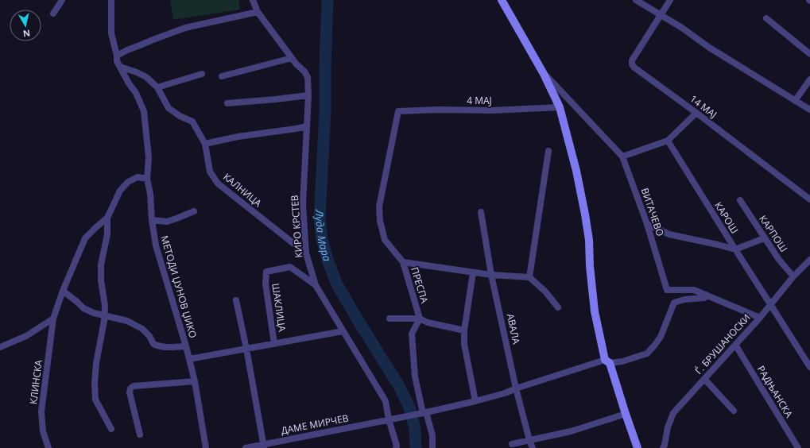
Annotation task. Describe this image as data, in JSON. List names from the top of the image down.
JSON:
{
  "streets": {
    "street": [
      "4 МАЈ",
      "14 МАЈ",
      "КАЛНИЦА",
      "ВИТАЧЕВО",
      "КАРОШ",
      "КИРО КРСТЕВ",
      "КАРПОШ",
      "ПРЕСПА",
      "МЕТОДИ ЏУНОВ ЏИКО",
      "ШАКЛИЦА",
      "АВАЛА",
      "Ѓ. БРУШАНОСКИ",
      "КЛИНСКА",
      "РАДЊАНСКА",
      "ДАМЕ МИРЧЕВ"
    ]
  },
  "crossings": [
    ["4 МАЈ", "ПРЕСПА"],
    ["КАЛНИЦА", "КИРО КРСТЕВ"],
    ["КАЛНИЦА", "МЕТОДИ ЏУНОВ ЏИКО"],
    ["ВИТАЧЕВО", "Ѓ. БРУШАНОСКИ"],
    ["ВИТАЧЕВО", "ДАМЕ МИРЧЕВ"],
    ["КАРОШ", "Ѓ. БРУШАНОСКИ"],
    ["КИРО КРСТЕВ", "ШАКЛИЦА"],
    ["КИРО КРСТЕВ", "ДАМЕ МИРЧЕВ"],
    ["КАРПОШ", "Ѓ. БРУШАНОСКИ"],
    ["ПРЕСПА", "ДАМЕ МИРЧЕВ"],
    ["АВАЛА", "ДАМЕ МИРЧЕВ"],
    ["Ѓ. БРУШАНОСКИ", "РАДЊАНСКА"]
  ],
  "water": ["Луда Мара"],
  "north": "bottom"
}
